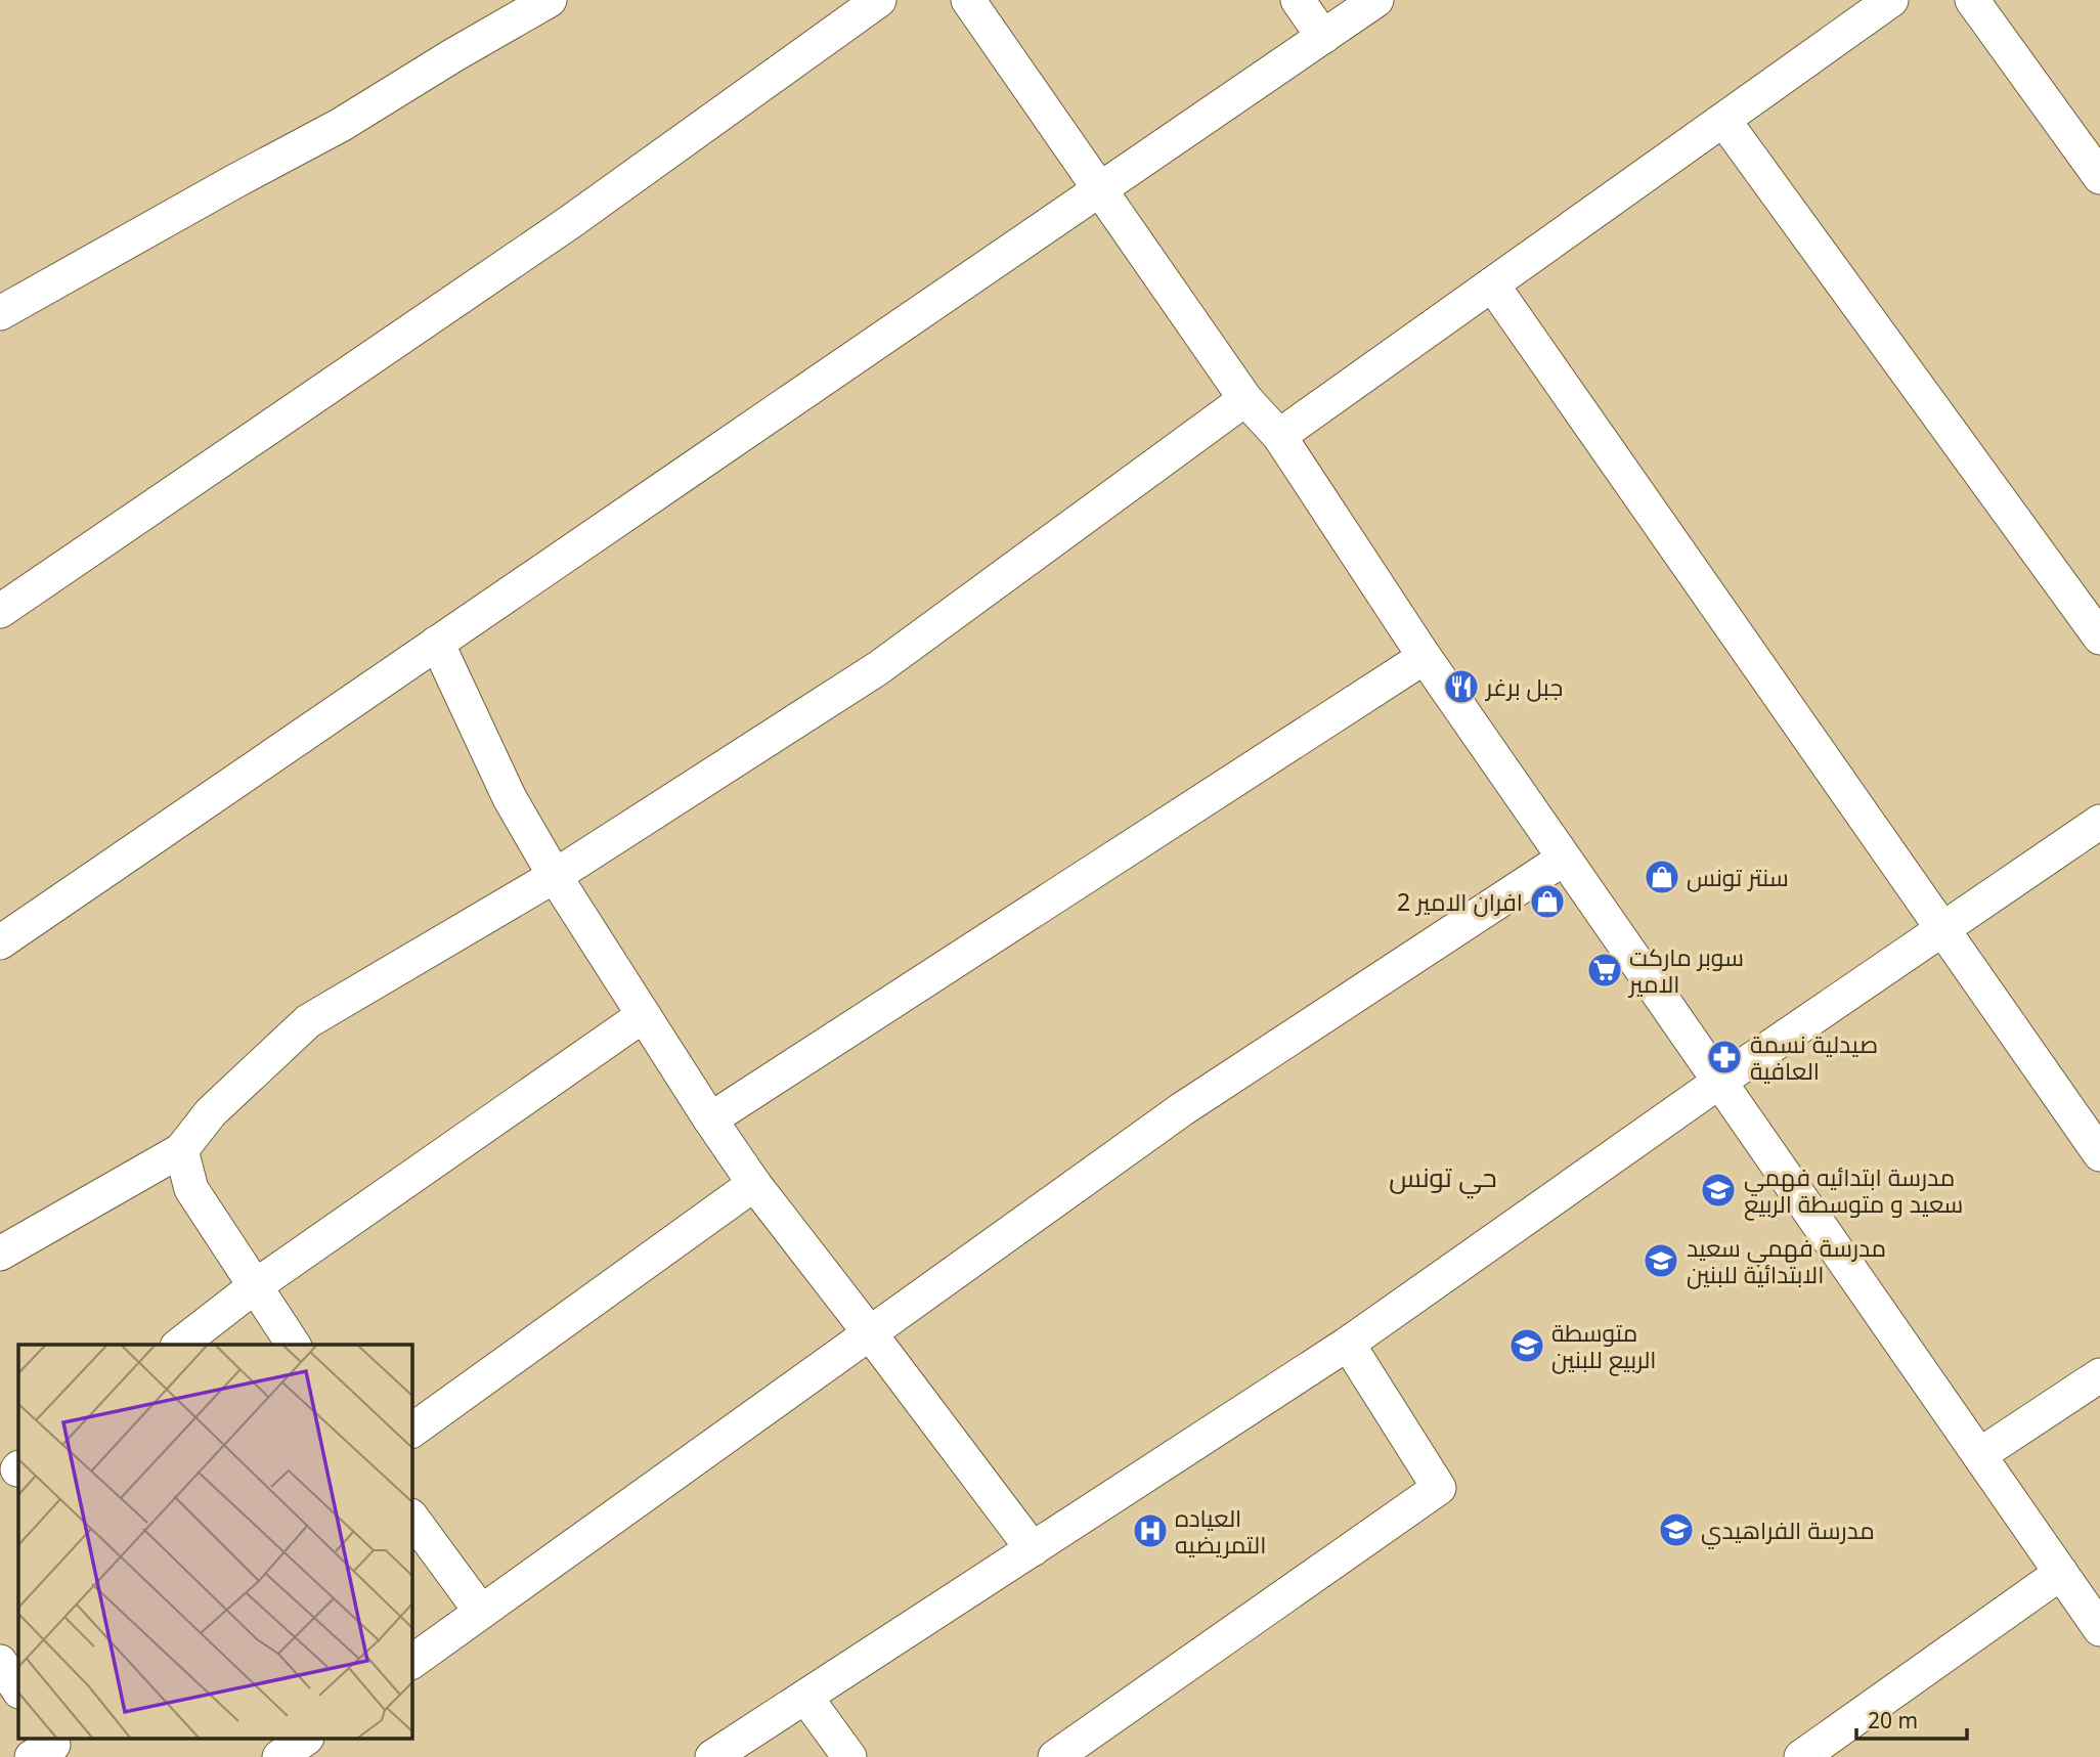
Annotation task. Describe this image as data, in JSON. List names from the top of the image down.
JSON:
{
  "districts": ["حي تونس"],
  "places": {
    "restaurant": ["جبل برغر"],
    "shop": ["سنتر تونس", "افران الامير 2"],
    "supermarket": ["سوبر ماركت الامير"],
    "pharmacy": ["صيدلية نسمة العافية"],
    "school or university": [
      "مدرسة ابتدائيه فهمي سعيد و متوسطة الربيع",
      "مدرسة فهمي سعيد الابتدائية للبنين",
      "متوسطة الربيع للبنين",
      "مدرسة الفراهيدي"
    ],
    "hospital": ["العياده التمريضيه"]
  },
  "scale_bar": "20 m"
}
